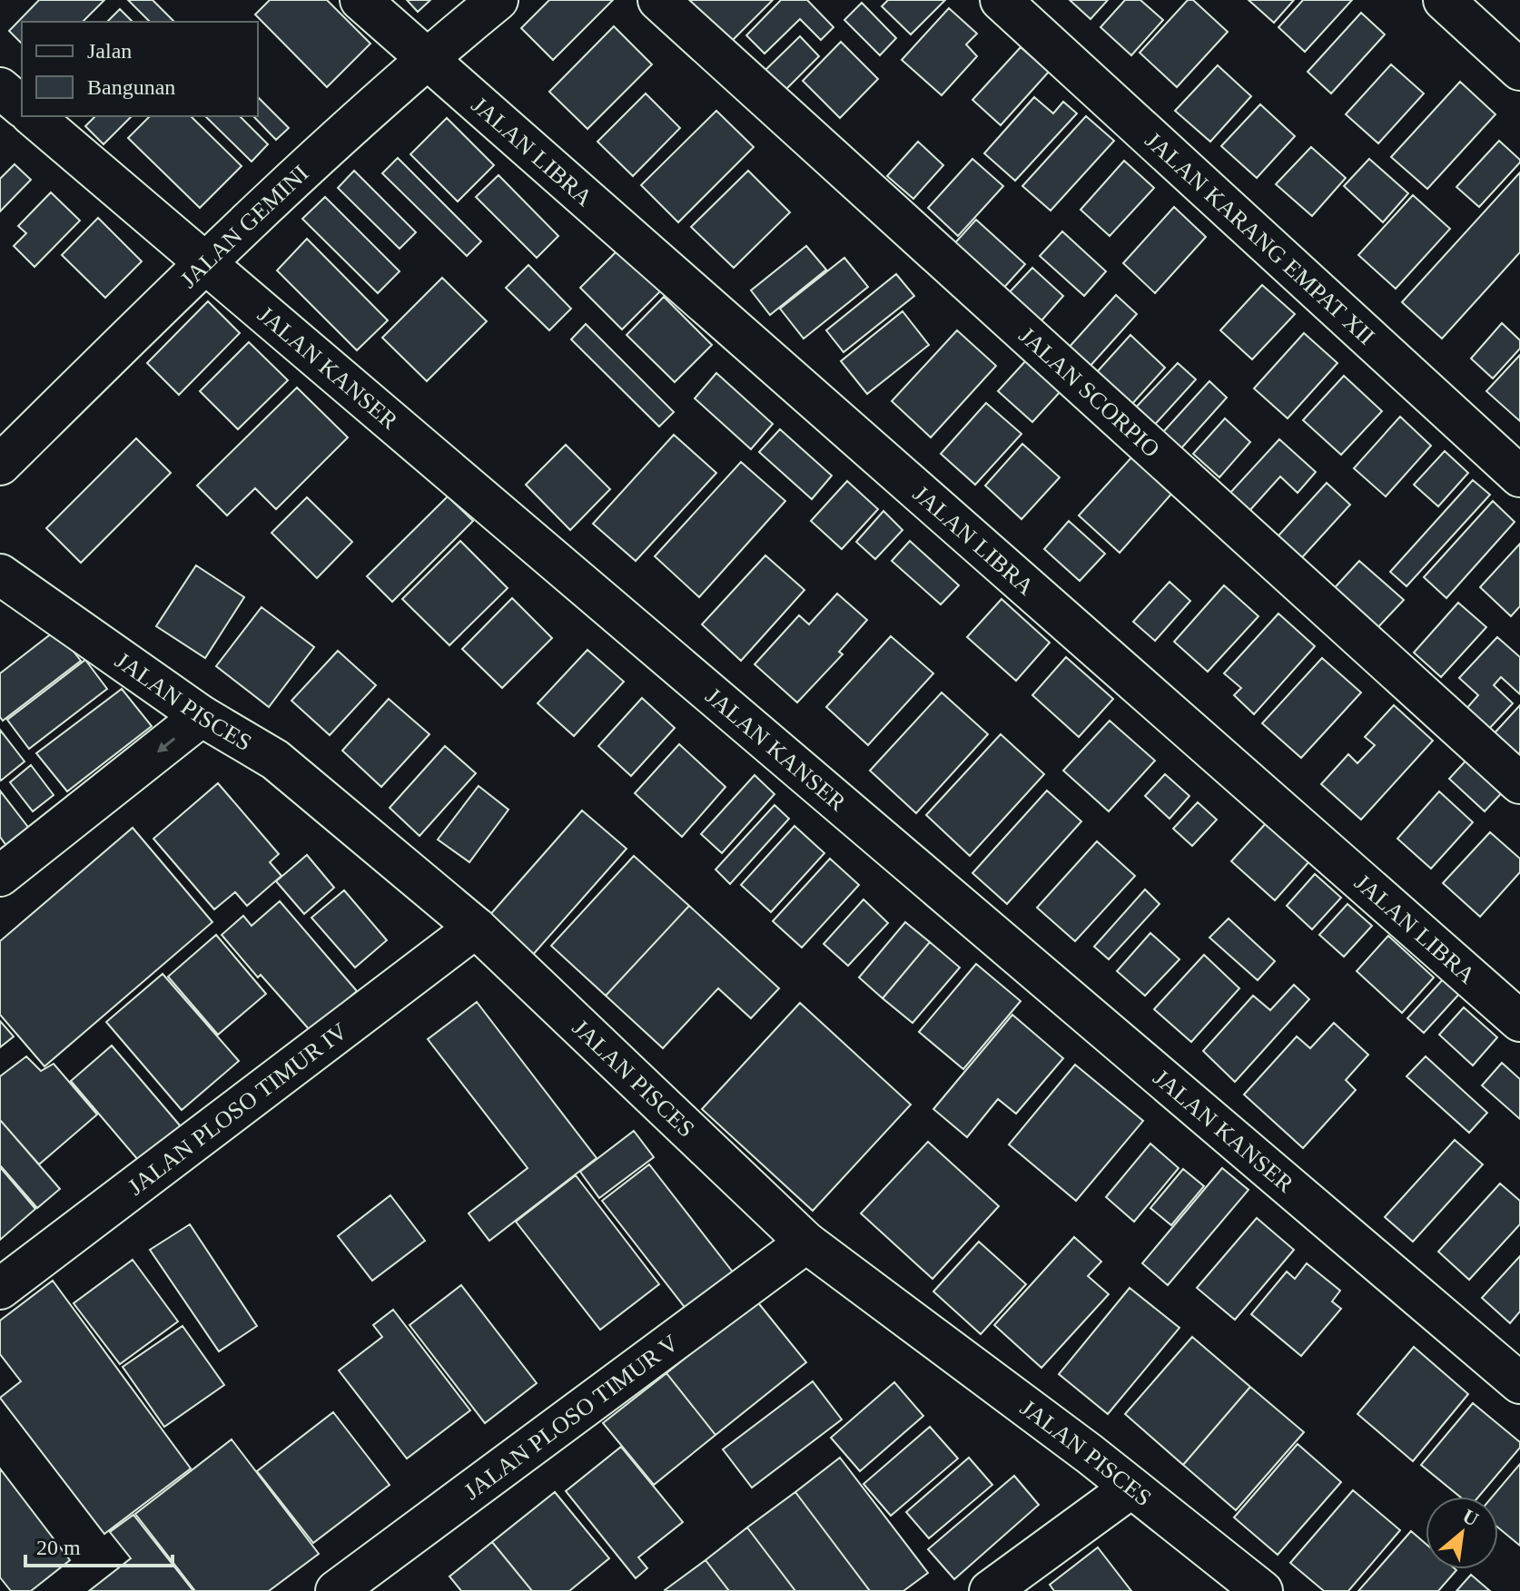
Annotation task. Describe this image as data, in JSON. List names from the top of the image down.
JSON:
{
  "streets": {
    "street": [
      "JALAN LIBRA",
      "JALAN GEMINI",
      "JALAN KARANG EMPAT XII",
      "JALAN KANSER",
      "JALAN SCORPIO",
      "JALAN PISCES",
      "JALAN PLOSO TIMUR IV",
      "JALAN PLOSO TIMUR V"
    ]
  },
  "crossings": [
    ["JALAN LIBRA", "JALAN GEMINI"],
    ["JALAN GEMINI", "JALAN KANSER"],
    ["JALAN PISCES", "JALAN PLOSO TIMUR IV"],
    ["JALAN PISCES", "JALAN PLOSO TIMUR V"]
  ],
  "legend": ["Jalan", "Bangunan"],
  "scale_bar": "20 m",
  "north": "top right"
}
